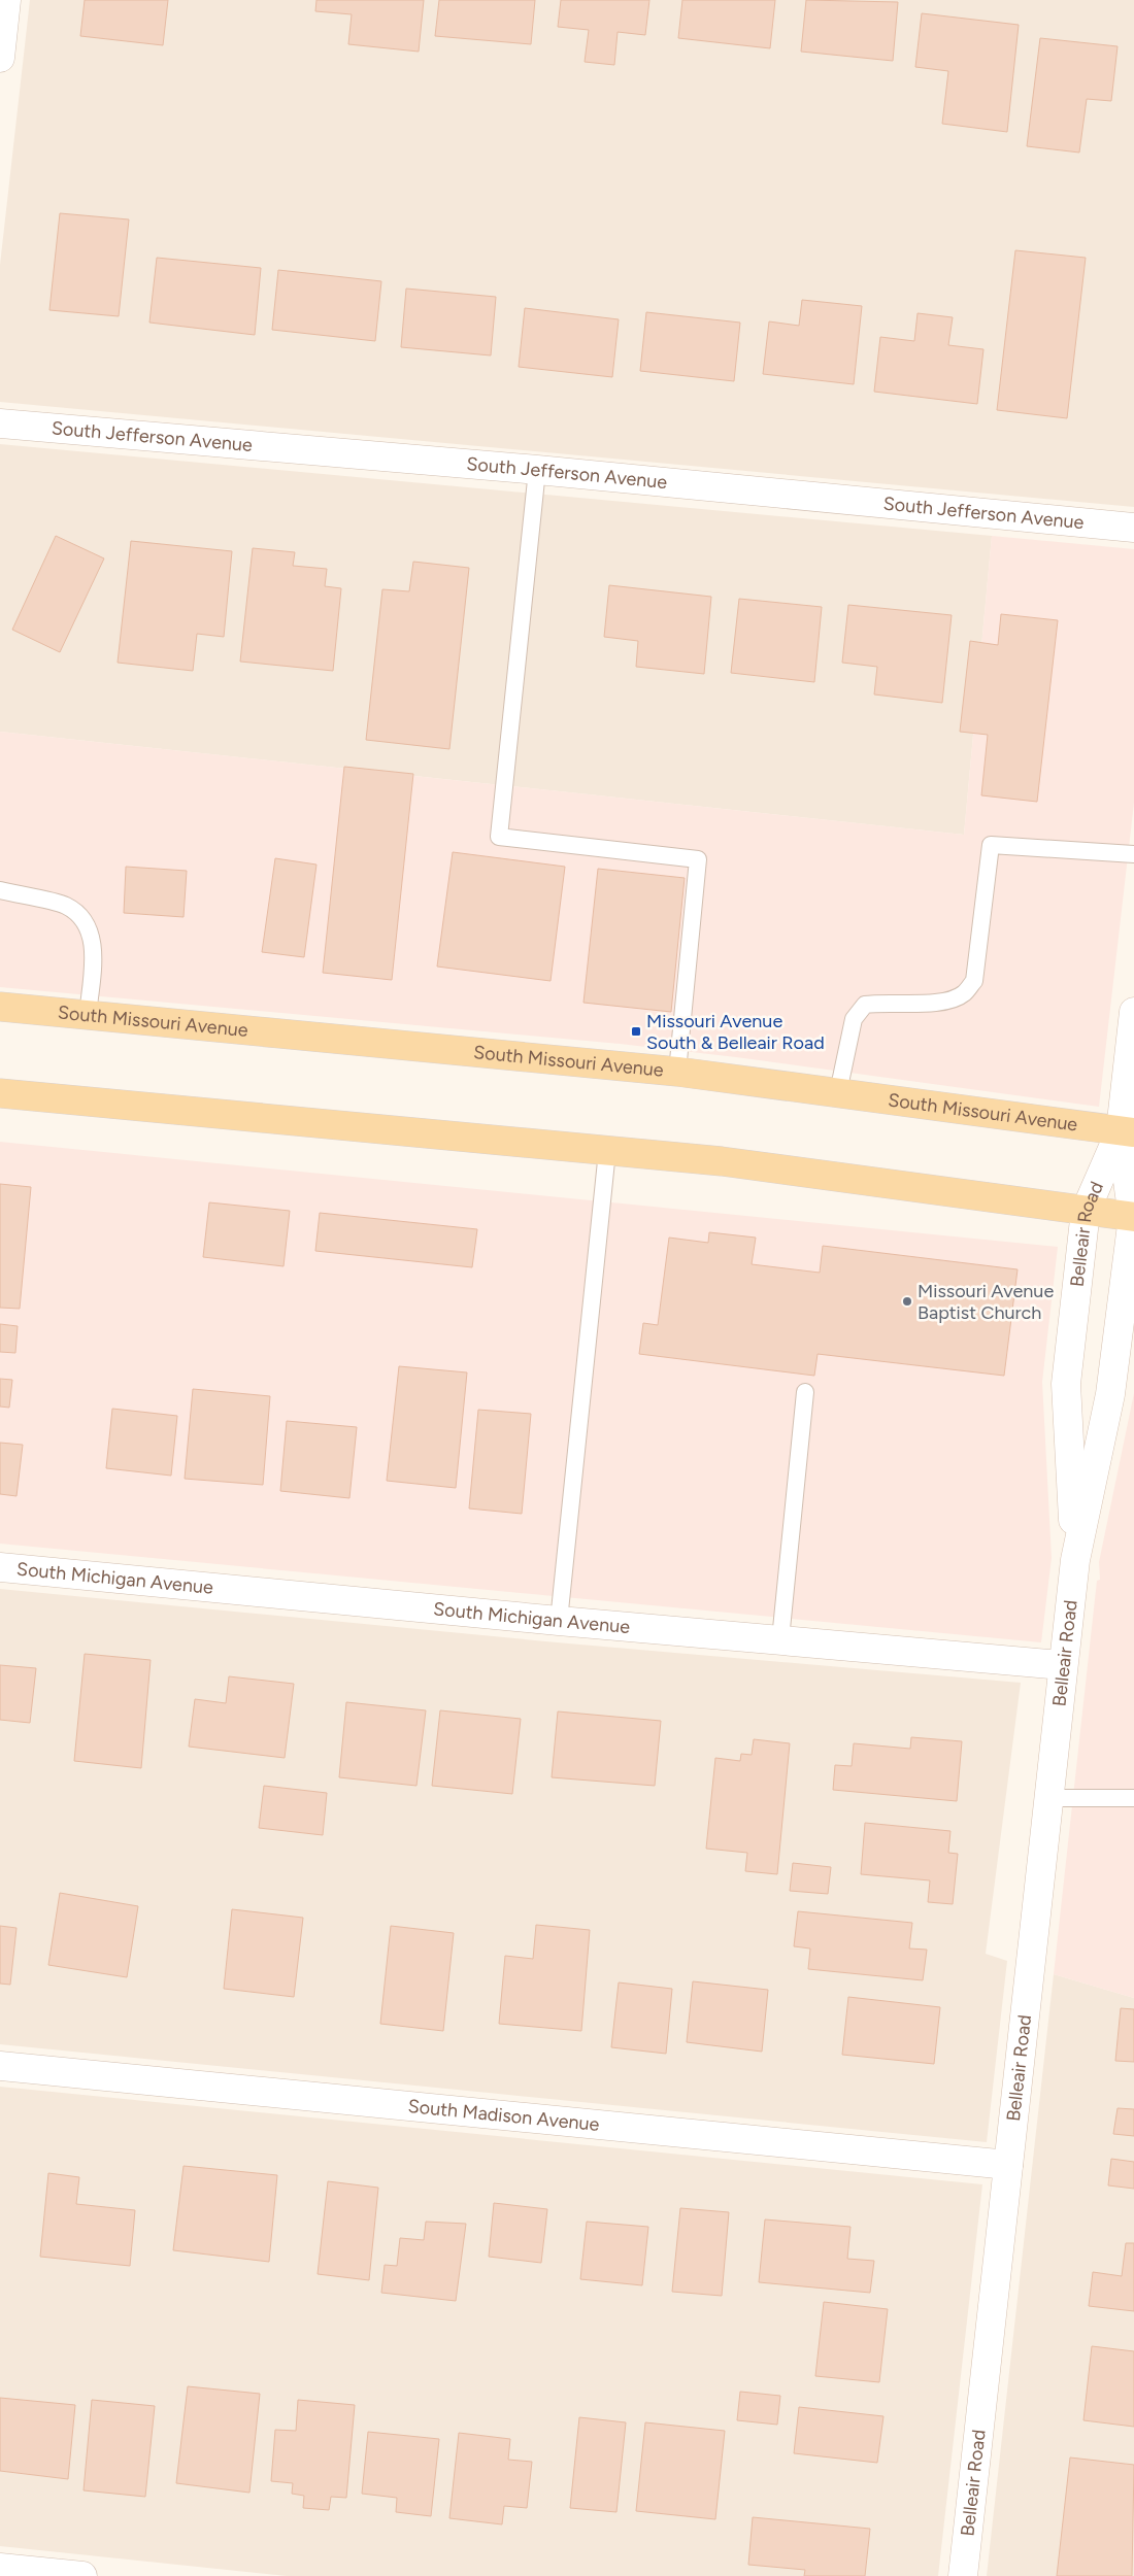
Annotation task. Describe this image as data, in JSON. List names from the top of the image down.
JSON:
{
  "streets": {
    "main road": ["South Missouri Avenue"],
    "street": [
      "South Jefferson Avenue",
      "Belleair Road",
      "South Michigan Avenue",
      "South Madison Avenue"
    ]
  },
  "crossings": [
    ["South Missouri Avenue", "Belleair Road"],
    ["Belleair Road", "South Michigan Avenue"],
    ["Belleair Road", "South Madison Avenue"]
  ],
  "places": {
    "transit": ["Missouri Avenue South & Belleair Road"],
    "other": ["Missouri Avenue Baptist Church"]
  }
}
